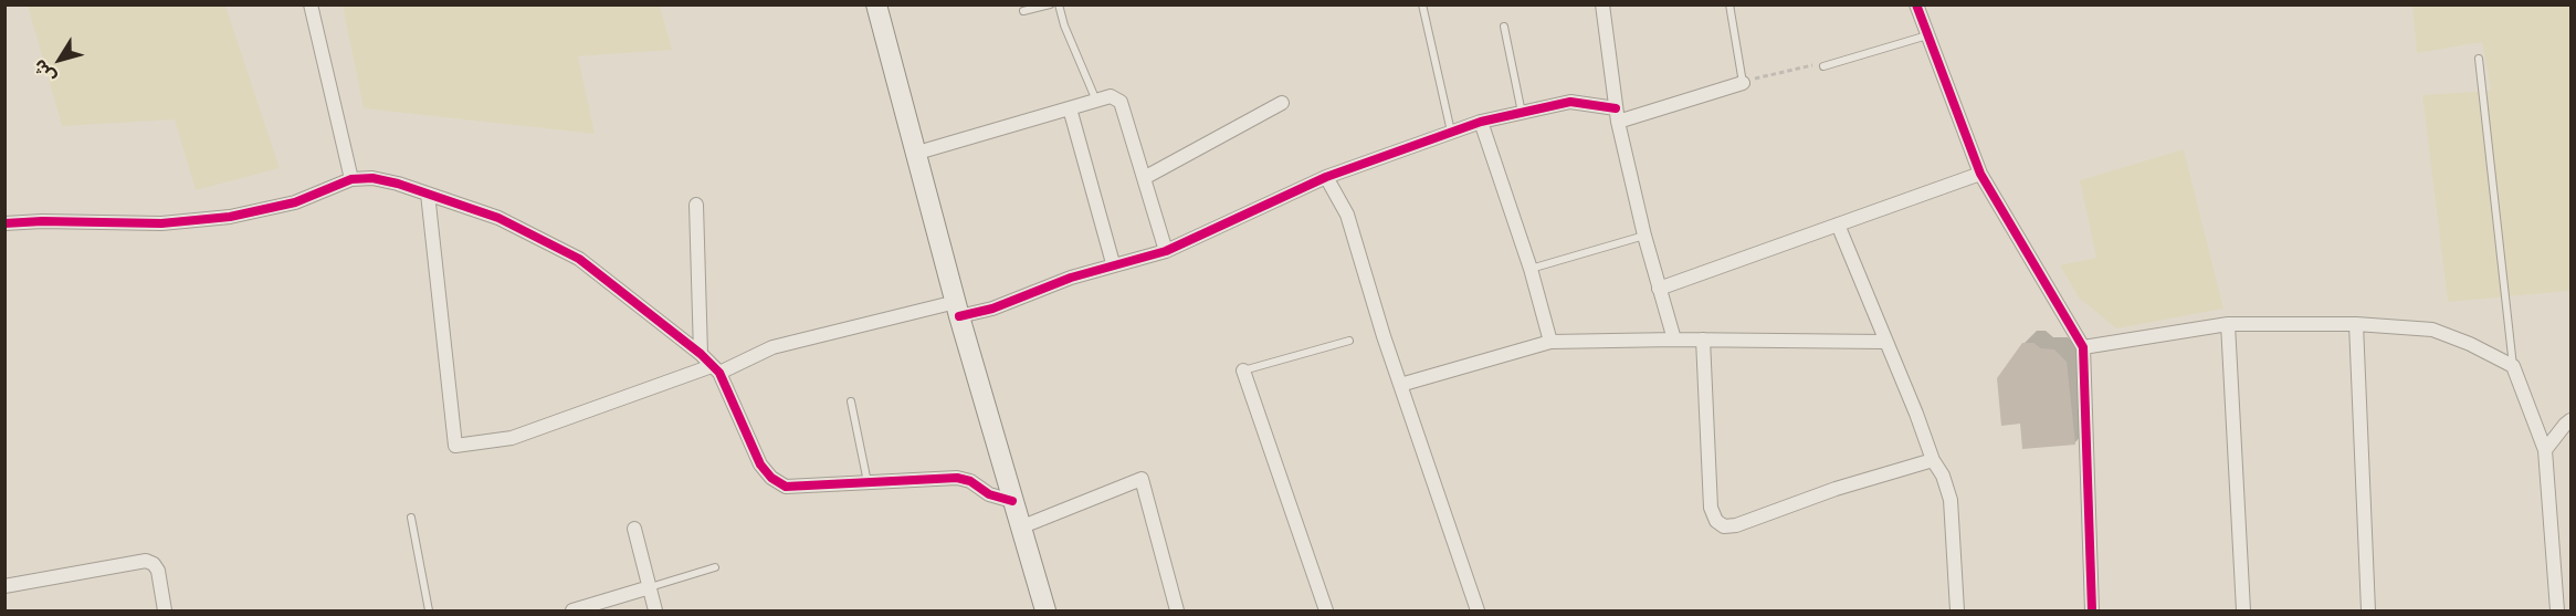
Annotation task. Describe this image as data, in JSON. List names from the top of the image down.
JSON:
{
  "north": "bottom left"
}
